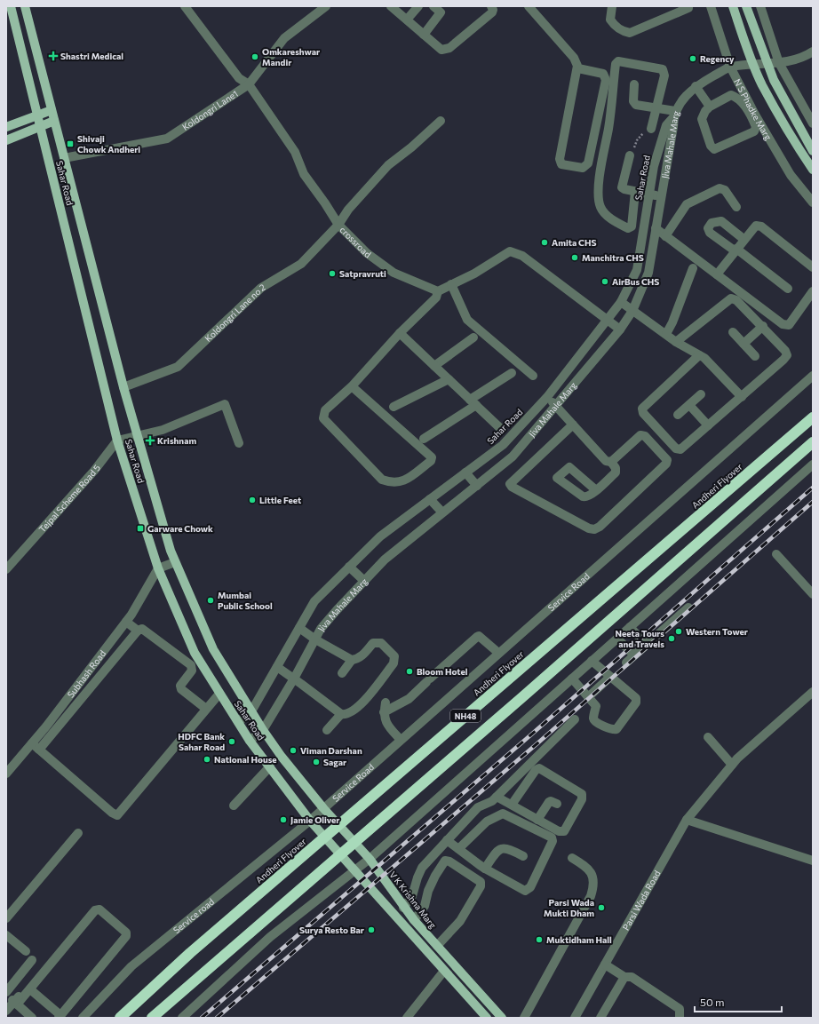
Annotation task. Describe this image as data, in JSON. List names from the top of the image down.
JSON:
{
  "streets": {
    "highway": ["Andheri Flyover", "NH48"],
    "main road": ["Sahar Road", "V K Krishna Marg"],
    "street": [
      "N S Phadke Marg",
      "Koldongri Lane1",
      "Jiva Mahale Marg",
      "crossroad",
      "Koldongri Lane no 2",
      "Tejpal Scheme Road 5",
      "Service Road",
      "Subhash Road",
      "Parsi Wada Road",
      "Service road"
    ]
  },
  "crossings": [
    ["N S Phadke Marg", "Jiva Mahale Marg"],
    ["Koldongri Lane1", "Sahar Road"],
    ["Koldongri Lane1", "crossroad"],
    ["Jiva Mahale Marg", "Sahar Road"],
    ["Sahar Road", "Koldongri Lane no 2"],
    ["Sahar Road", "Tejpal Scheme Road 5"],
    ["Sahar Road", "Service Road"],
    ["Sahar Road", "Subhash Road"],
    ["Sahar Road", "V K Krishna Marg"],
    ["Sahar Road", "Service road"],
    ["crossroad", "Koldongri Lane no 2"],
    ["Service Road", "V K Krishna Marg"],
    ["Service Road", "Service road"]
  ],
  "places": {
    "health": ["Shastri Medical", "Krishnam"],
    "other": [
      "Omkareshwar Mandir",
      "Regency",
      "Amita CHS",
      "Manchitra CHS",
      "Satpravruti",
      "AirBus CHS",
      "Little Feet",
      "Mumbai Public School",
      "Western Tower",
      "Neeta Tours and Travels",
      "Bloom Hotel",
      "HDFC Bank Sahar Road",
      "Viman Darshan",
      "National House",
      "Sagar",
      "Jamie Oliver",
      "Parsi Wada Mukti Dham",
      "Surya Resto Bar",
      "Muktidham Hall"
    ],
    "transit": ["Shivaji Chowk Andheri", "Garware Chowk"]
  },
  "scale_bar": "50 m"
}
